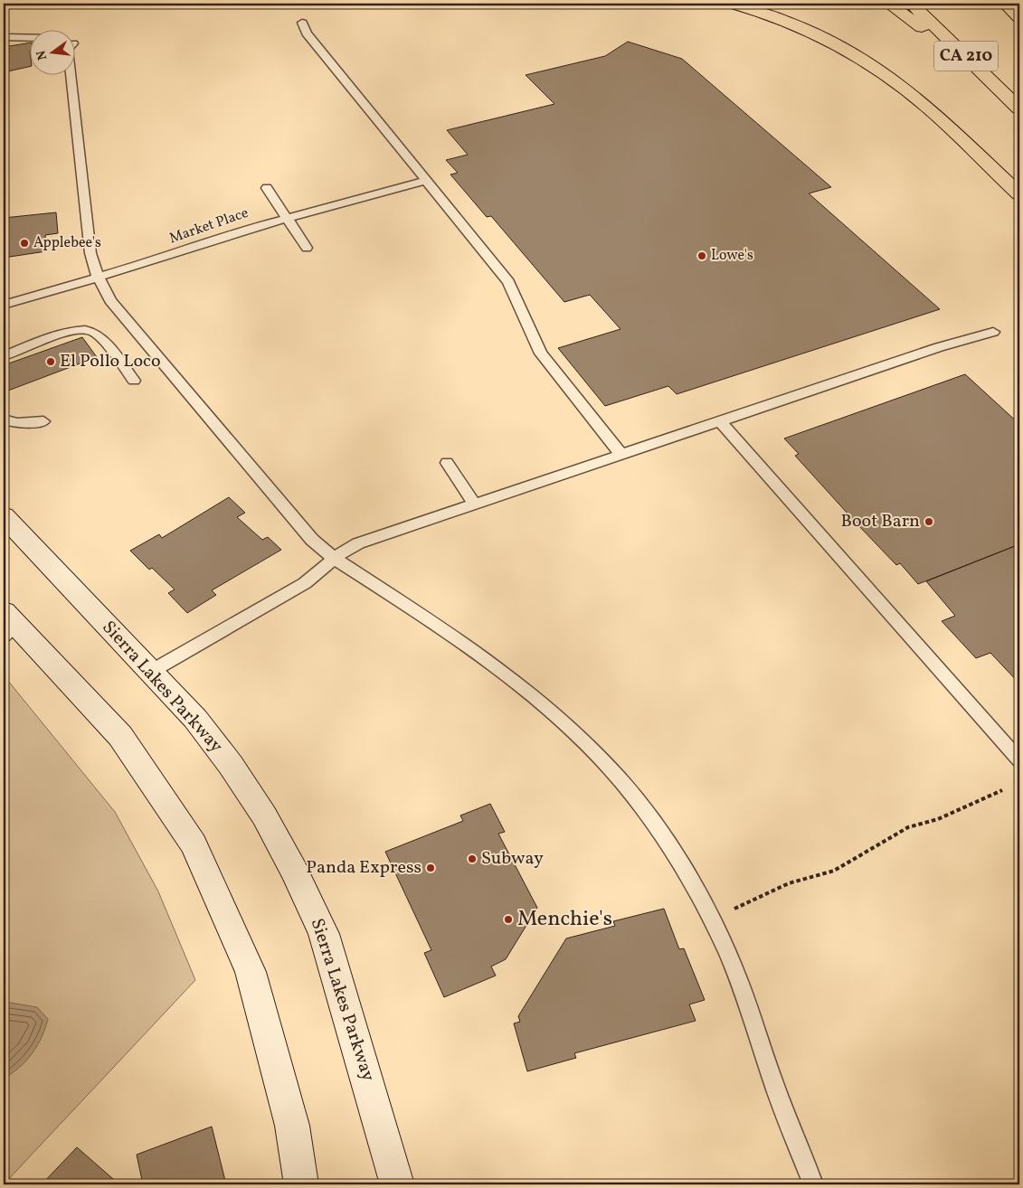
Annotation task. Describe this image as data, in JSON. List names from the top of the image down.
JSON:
{
  "streets": {
    "highway": ["CA 210"],
    "street": ["Sierra Lakes Parkway"],
    "lane": ["Market Place"]
  },
  "places": [
    "Applebee's",
    "Lowe's",
    "El Pollo Loco",
    "Boot Barn",
    "Subway",
    "Panda Express",
    "Menchie's"
  ],
  "north": "left"
}
